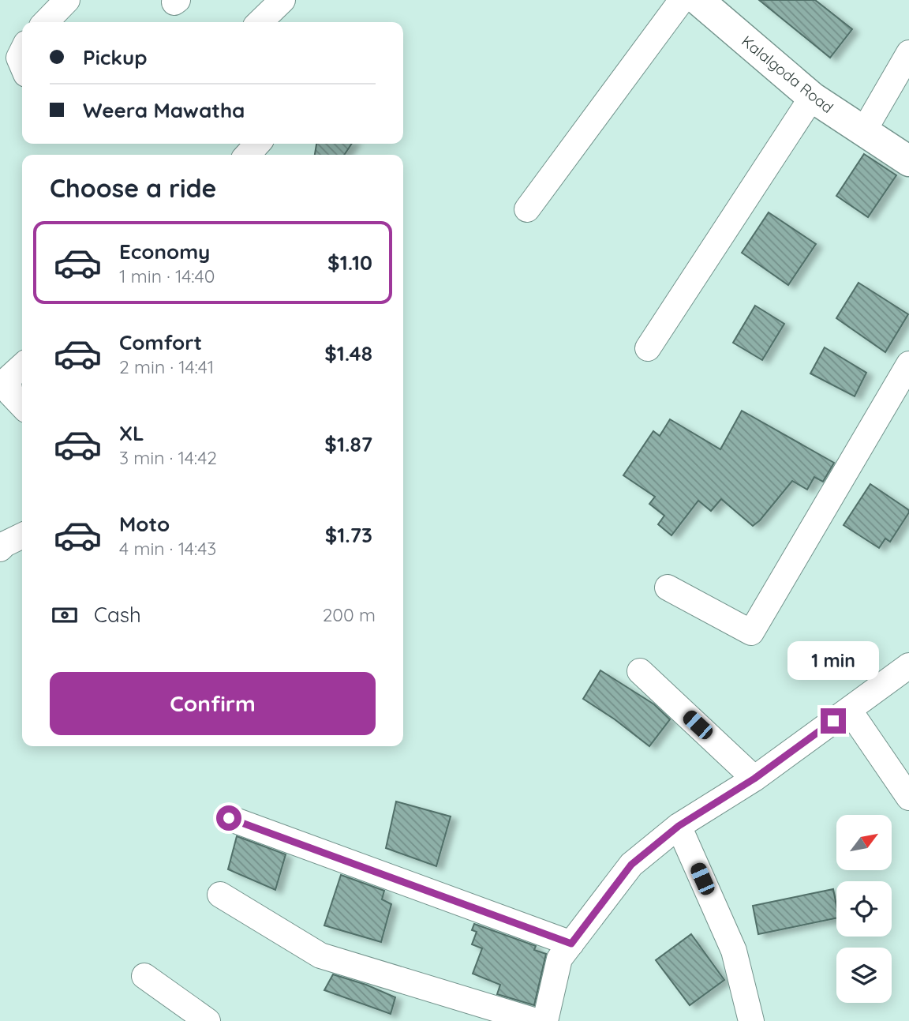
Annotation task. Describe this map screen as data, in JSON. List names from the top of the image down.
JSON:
{
  "streets": {
    "street": ["Kalalgoda Road"]
  },
  "north": "top right",
  "page": {
    "banner": ["Pickup", "Weera Mawatha"],
    "heading": "Choose a ride",
    "list": [
      {
        "name": "Economy",
        "note": "1 min · 14:40",
        "value": "$1.10"
      },
      {
        "name": "Comfort",
        "note": "2 min · 14:41",
        "value": "$1.48"
      },
      {
        "name": "XL",
        "note": "3 min · 14:42",
        "value": "$1.87"
      },
      {
        "name": "Moto",
        "note": "4 min · 14:43",
        "value": "$1.73"
      }
    ],
    "pay": ["Cash", "200 m"],
    "bubble": "1 min",
    "buttons": "Confirm"
  }
}
